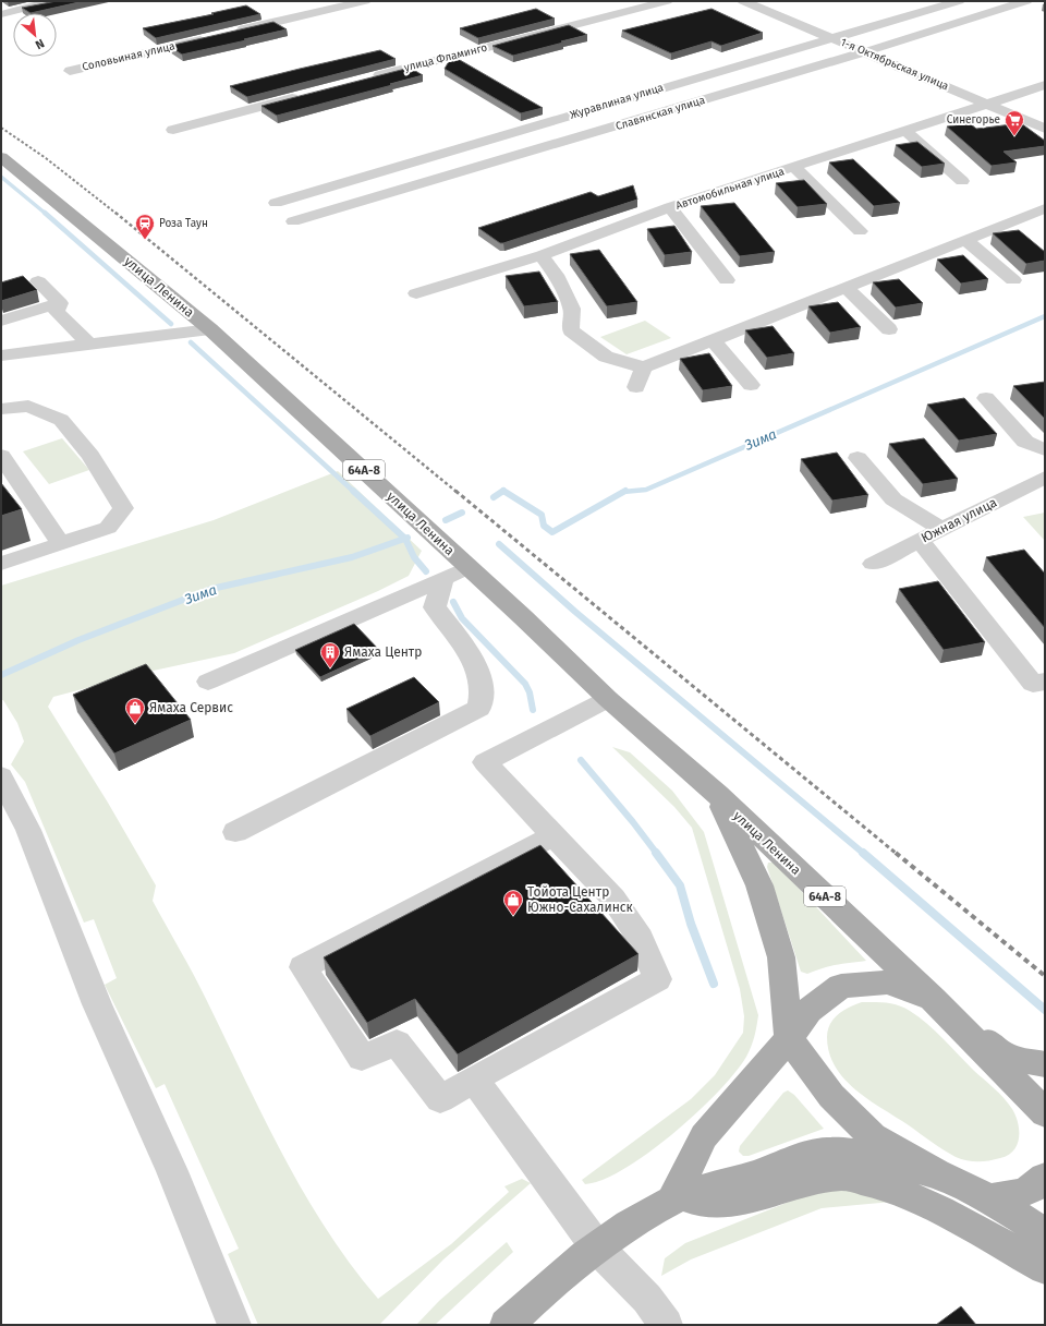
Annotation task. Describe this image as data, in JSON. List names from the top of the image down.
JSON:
{
  "streets": {
    "main road": ["улица Ленина", "64А-8"],
    "street": [
      "Соловьиная улица",
      "улица Фламинго",
      "1-я Октябрьская улица",
      "Журавлиная улица",
      "Славянская улица",
      "Автомобильная улица",
      "Южная улица"
    ]
  },
  "crossings": [
    ["1-я Октябрьская улица", "Журавлиная улица"],
    ["1-я Октябрьская улица", "Славянская улица"],
    ["1-я Октябрьская улица", "Автомобильная улица"],
    ["улица Ленина", "64А-8"]
  ],
  "water": ["Зима"],
  "places": {
    "supermarket": ["Синегорье"],
    "station": ["Роза Таун"],
    "building": ["Ямаха Центр"],
    "shop": ["Ямаха Сервис", "Тойота Центр Южно-Сахалинск"]
  },
  "north": "bottom right"
}
